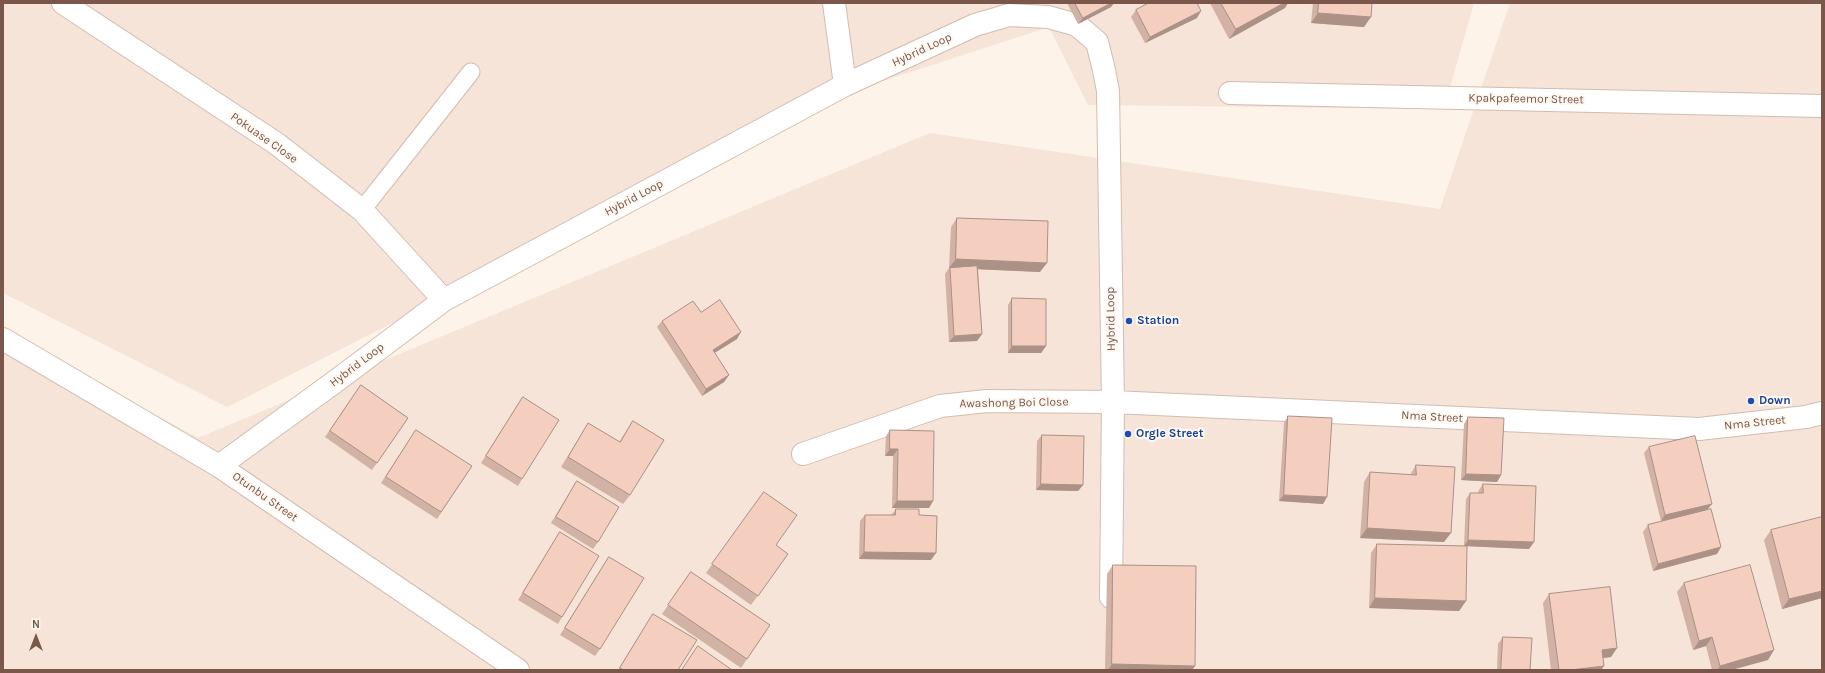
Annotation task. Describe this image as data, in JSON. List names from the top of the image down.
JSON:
{
  "streets": {
    "street": [
      "Hybrid Loop",
      "Kpakpafeemor Street",
      "Pokuase Close",
      "Awashong Boi Close",
      "Nma Street",
      "Otunbu Street"
    ]
  },
  "crossings": [
    ["Hybrid Loop", "Pokuase Close"],
    ["Hybrid Loop", "Awashong Boi Close"],
    ["Hybrid Loop", "Nma Street"],
    ["Hybrid Loop", "Otunbu Street"],
    ["Awashong Boi Close", "Nma Street"]
  ],
  "places": ["Station", "Down", "Orgle Street"],
  "north": "top"
}
